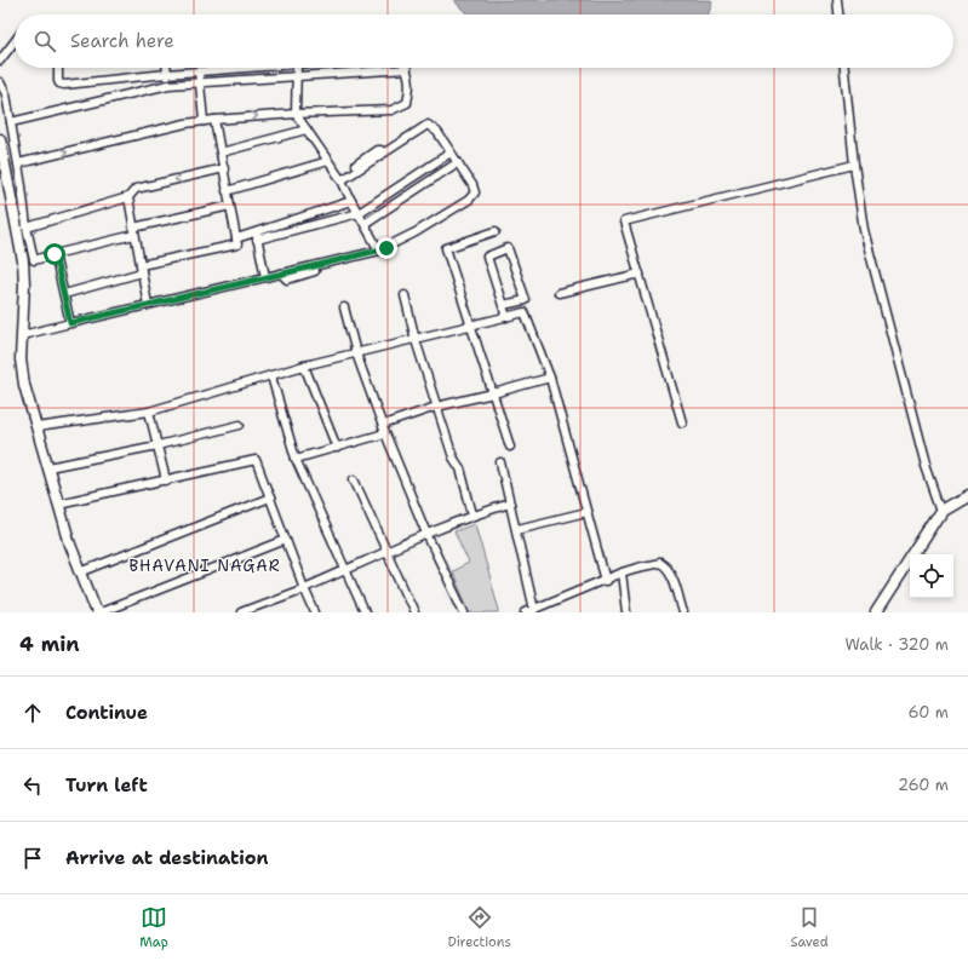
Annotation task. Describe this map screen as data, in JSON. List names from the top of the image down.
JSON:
{
  "districts": ["BHAVANI NAGAR"],
  "page": {
    "search": "Search here",
    "heading": ["4 min", "Walk · 320 m"],
    "list": [
      ["Continue", "60 m"],
      ["Turn left", "260 m"],
      "Arrive at destination"
    ],
    "nav": ["Map", "Directions", "Saved"]
  }
}
